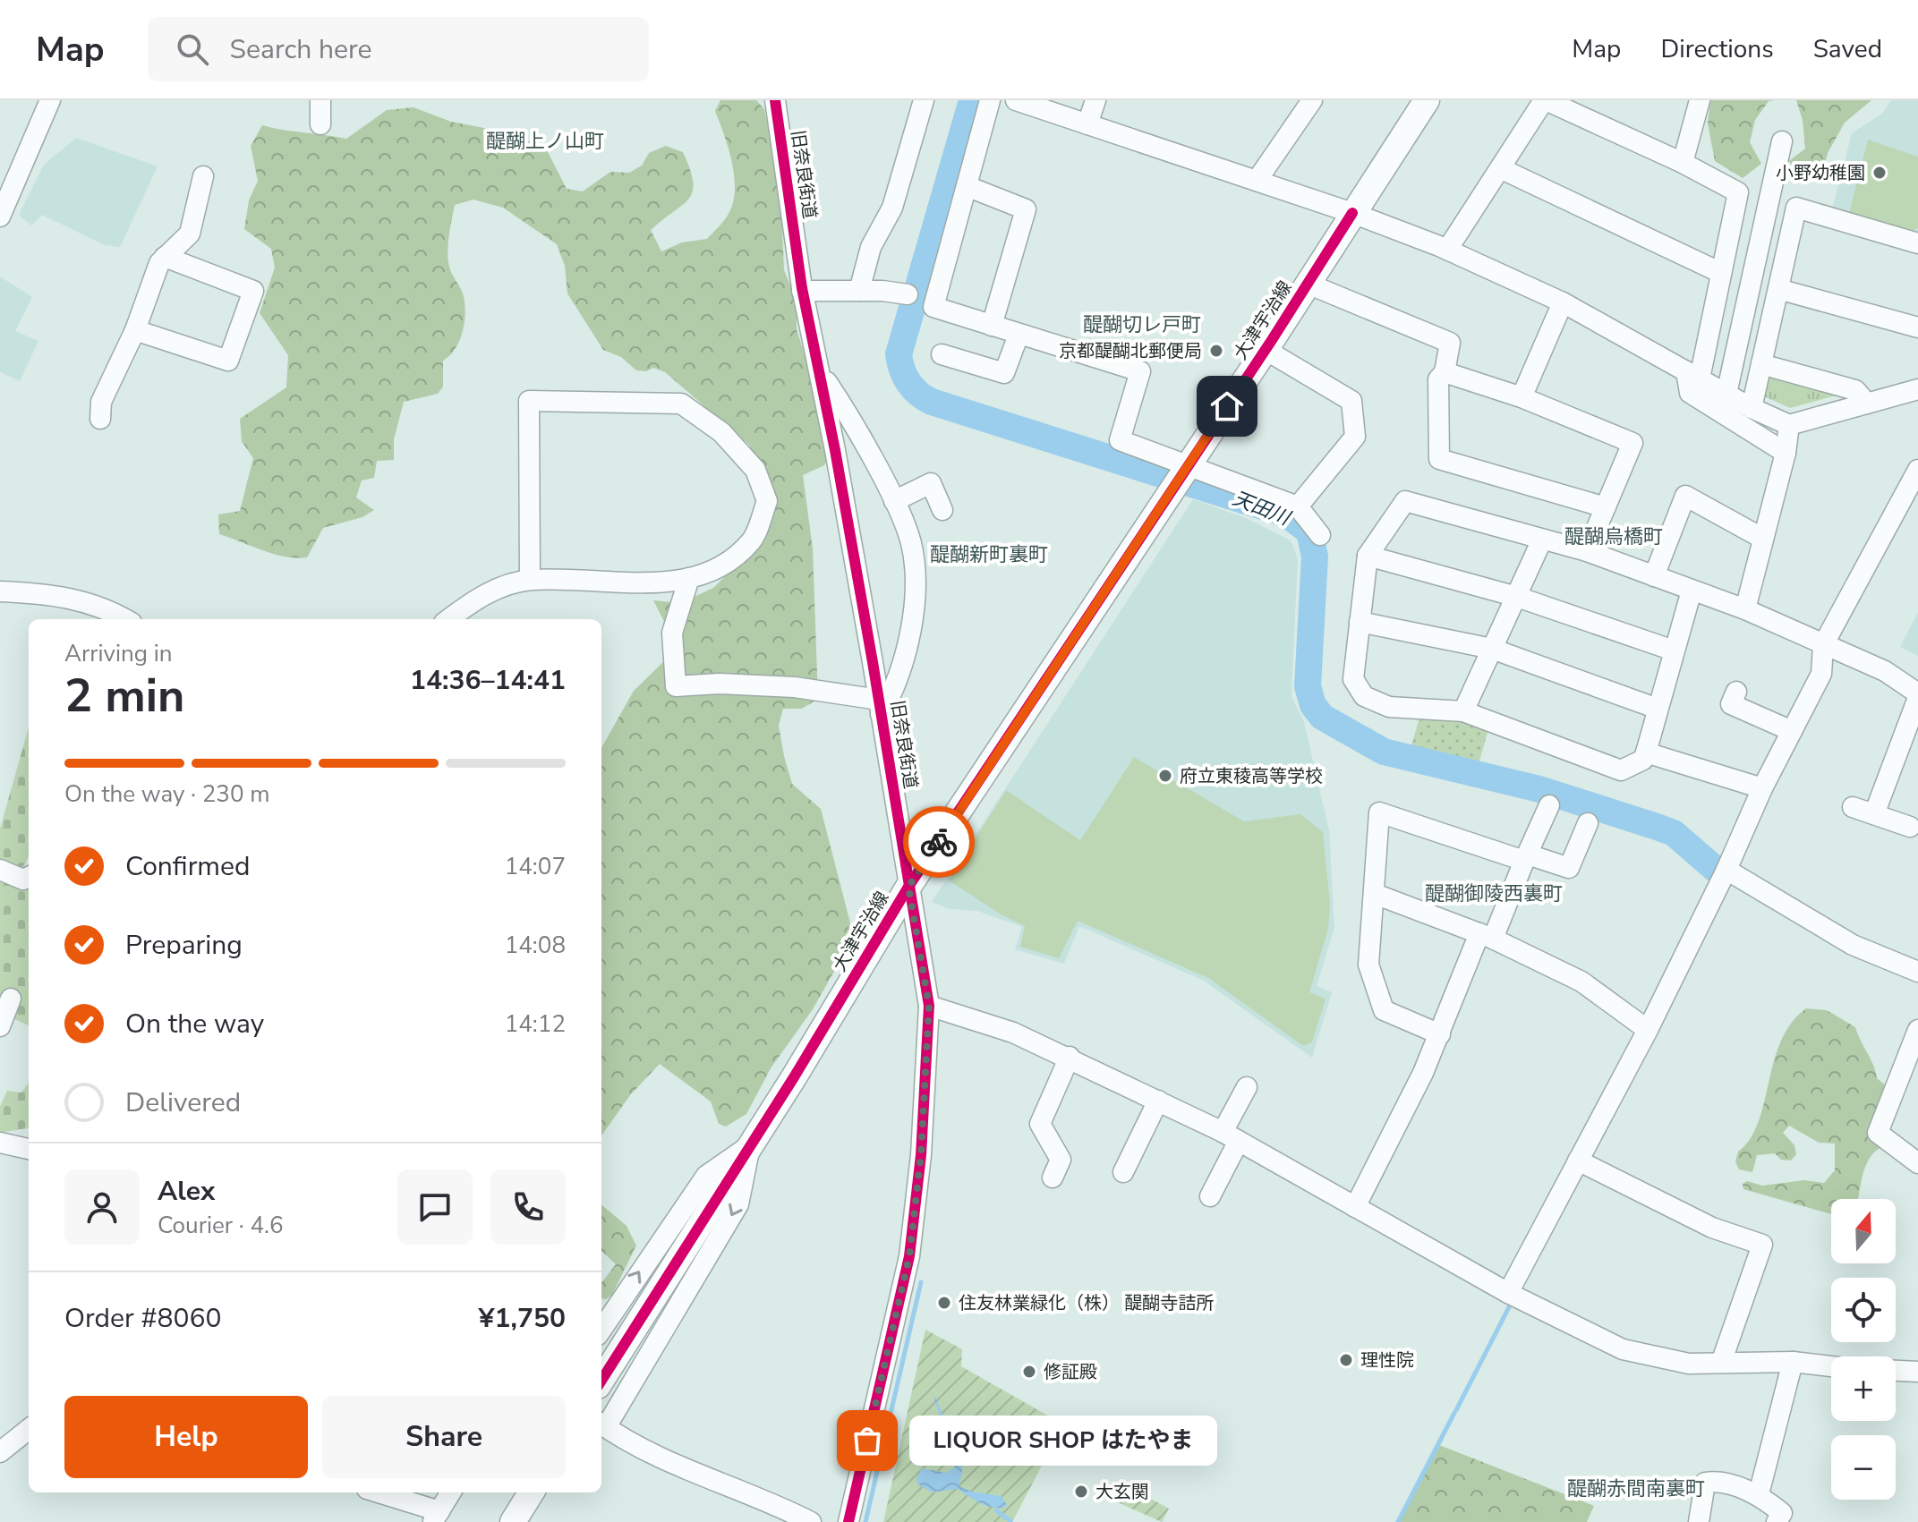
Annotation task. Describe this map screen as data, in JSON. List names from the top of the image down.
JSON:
{
  "streets": {
    "main road": ["大津宇治線"],
    "street": ["旧奈良街道"]
  },
  "crossings": [
    ["旧奈良街道", "大津宇治線"]
  ],
  "districts": [
    "醍醐上ノ山町",
    "醍醐切レ戸町",
    "醍醐烏橋町",
    "醍醐新町裏町",
    "醍醐御陵西裏町",
    "醍醐赤間南裏町"
  ],
  "water": ["天田川"],
  "places": [
    "小野幼稚園",
    "京都醍醐北郵便局",
    "府立東稜高等学校",
    "住友林業緑化（株） 醍醐寺詰所",
    "理性院",
    "修証殿",
    "LIQUOR SHOP はたやま",
    "大玄関"
  ],
  "north": "top",
  "page": {
    "header": "Map",
    "search": "Search here",
    "nav": ["Map", "Directions", "Saved"],
    "heading": ["2 min", "Arriving in", "14:36–14:41"],
    "panel": [
      "Alex",
      "Courier · 4.6",
      "Order #8060",
      "¥1,750"
    ],
    "bar": "On the way · 230 m",
    "list": [
      ["Confirmed", "14:07"],
      ["Preparing", "14:08"],
      ["On the way", "14:12"],
      "Delivered"
    ],
    "map_buttons": ["+", "−"],
    "buttons": ["Help", "Share"],
    "bubble": "LIQUOR SHOP はたやま"
  }
}
